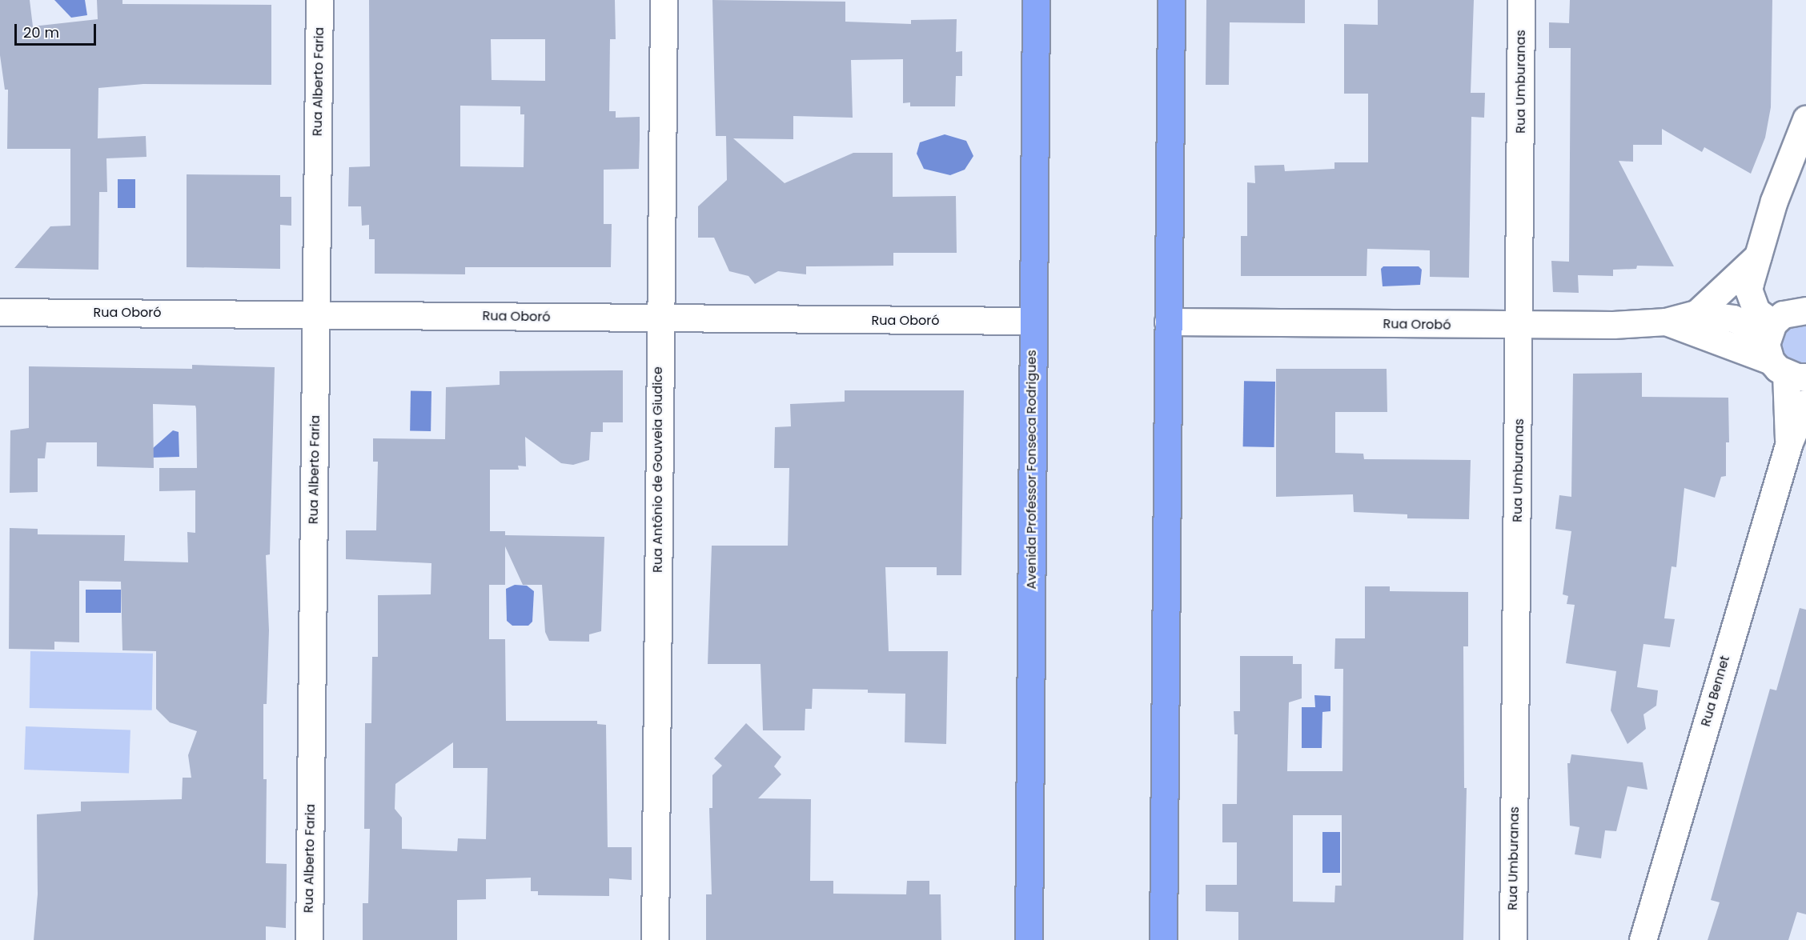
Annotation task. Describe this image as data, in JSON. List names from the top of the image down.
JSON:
{
  "streets": {
    "highway": ["Avenida Professor Fonseca Rodrigues"],
    "street": [
      "Rua Alberto Faria",
      "Rua Umburanas",
      "Rua Oboró",
      "Rua Orobó",
      "Rua Antônio de Gouveia Giudice",
      "Rua Bennet"
    ]
  },
  "crossings": [
    ["Rua Alberto Faria", "Rua Oboró"],
    ["Rua Umburanas", "Rua Orobó"],
    ["Rua Oboró", "Rua Antônio de Gouveia Giudice"],
    ["Rua Oboró", "Avenida Professor Fonseca Rodrigues"],
    ["Rua Orobó", "Rua Bennet"]
  ],
  "scale_bar": "20 m"
}
